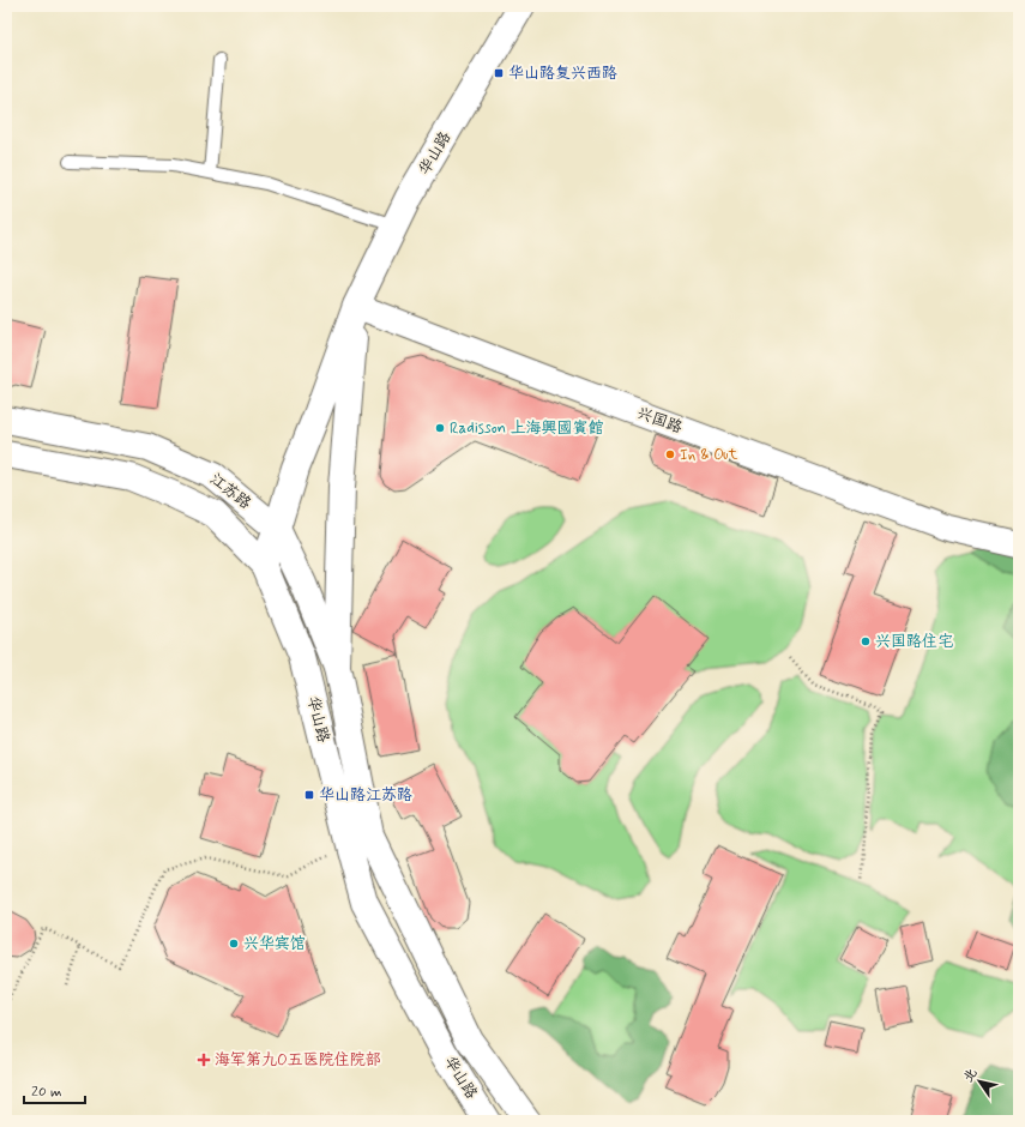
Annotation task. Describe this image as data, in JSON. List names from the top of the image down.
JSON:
{
  "streets": {
    "main road": ["华山路", "江苏路"],
    "street": ["兴国路"]
  },
  "crossings": [
    ["华山路", "兴国路"],
    ["华山路", "江苏路"]
  ],
  "places": {
    "transit": ["华山路复兴西路", "华山路江苏路"],
    "other": [
      "Radisson 上海興國賓館",
      "In & Out",
      "兴国路住宅",
      "兴华宾馆"
    ],
    "health": ["海军第九O五医院住院部"]
  },
  "scale_bar": "20 m",
  "north": "top left"
}
